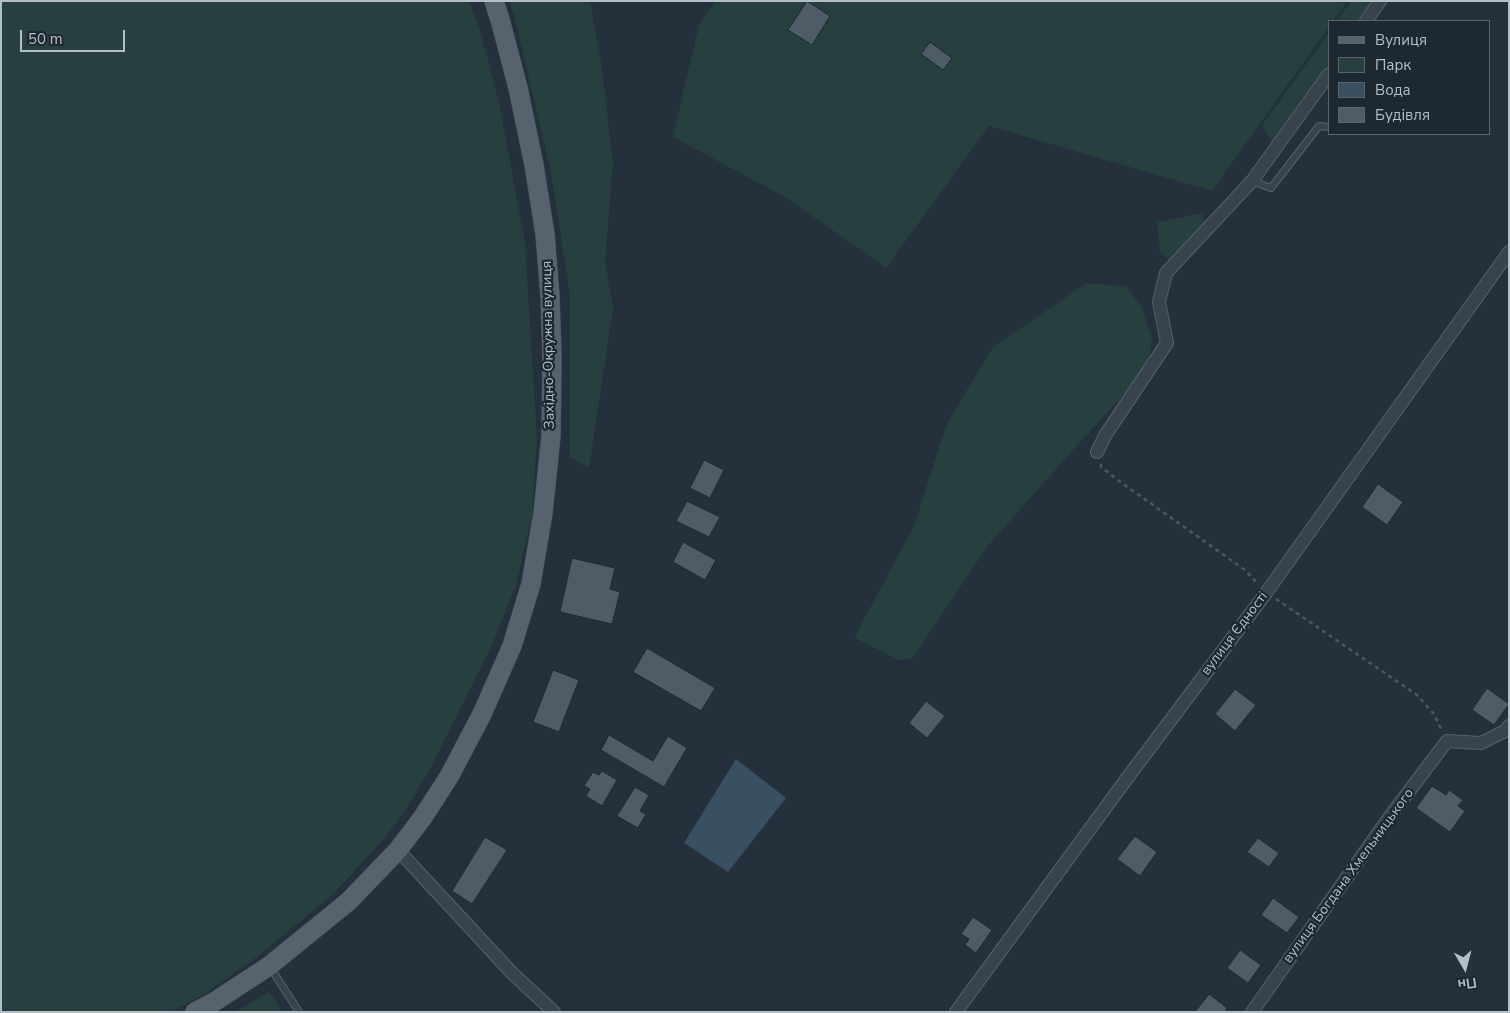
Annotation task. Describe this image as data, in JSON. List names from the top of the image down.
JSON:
{
  "streets": {
    "main road": ["Західно-Окружна вулиця"],
    "street": ["вулиця Єдності", "вулиця Богдана Хмельницького"]
  },
  "legend": [
    "Вулиця",
    "Парк",
    "Вода",
    "Будівля"
  ],
  "scale_bar": "50 m",
  "north": "bottom"
}
